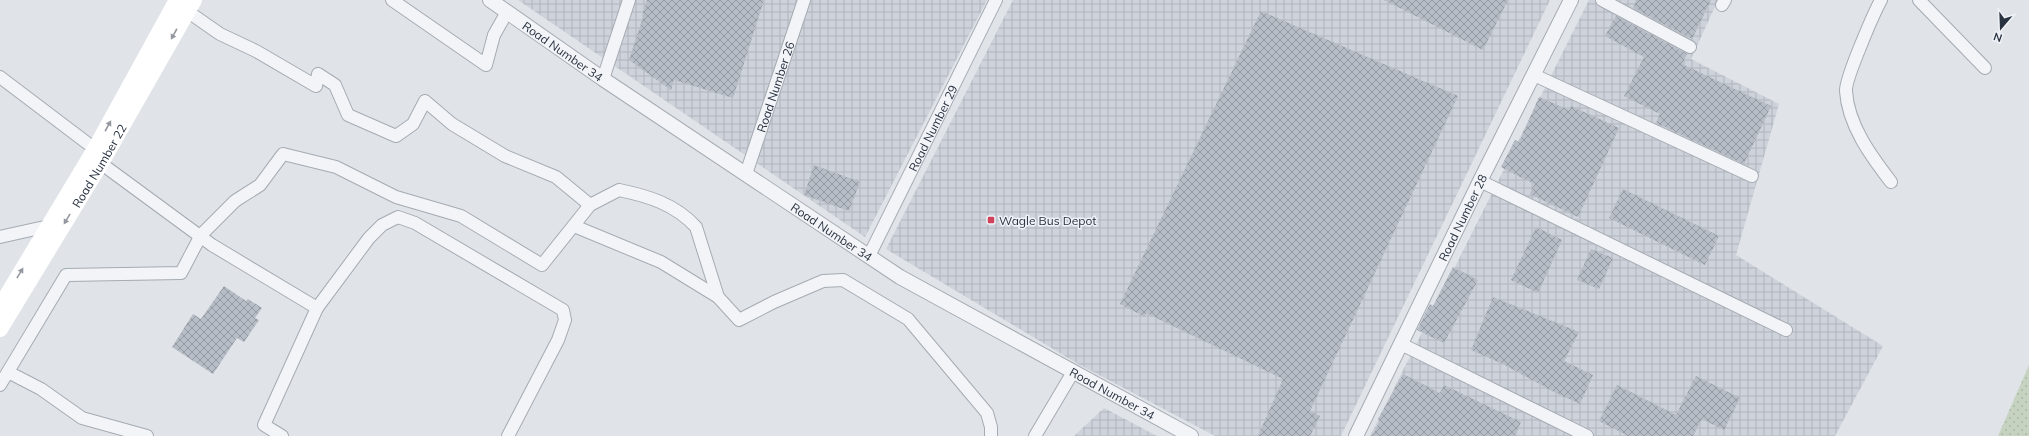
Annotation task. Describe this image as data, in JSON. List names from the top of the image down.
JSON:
{
  "streets": {
    "main road": ["Road Number 22"],
    "street": [
      "Road Number 34",
      "Road Number 26",
      "Road Number 29",
      "Road Number 28"
    ]
  },
  "crossings": [
    ["Road Number 34", "Road Number 26"],
    ["Road Number 34", "Road Number 29"]
  ],
  "places": {
    "transit": ["Wagle Bus Depot"]
  },
  "north": "bottom"
}
